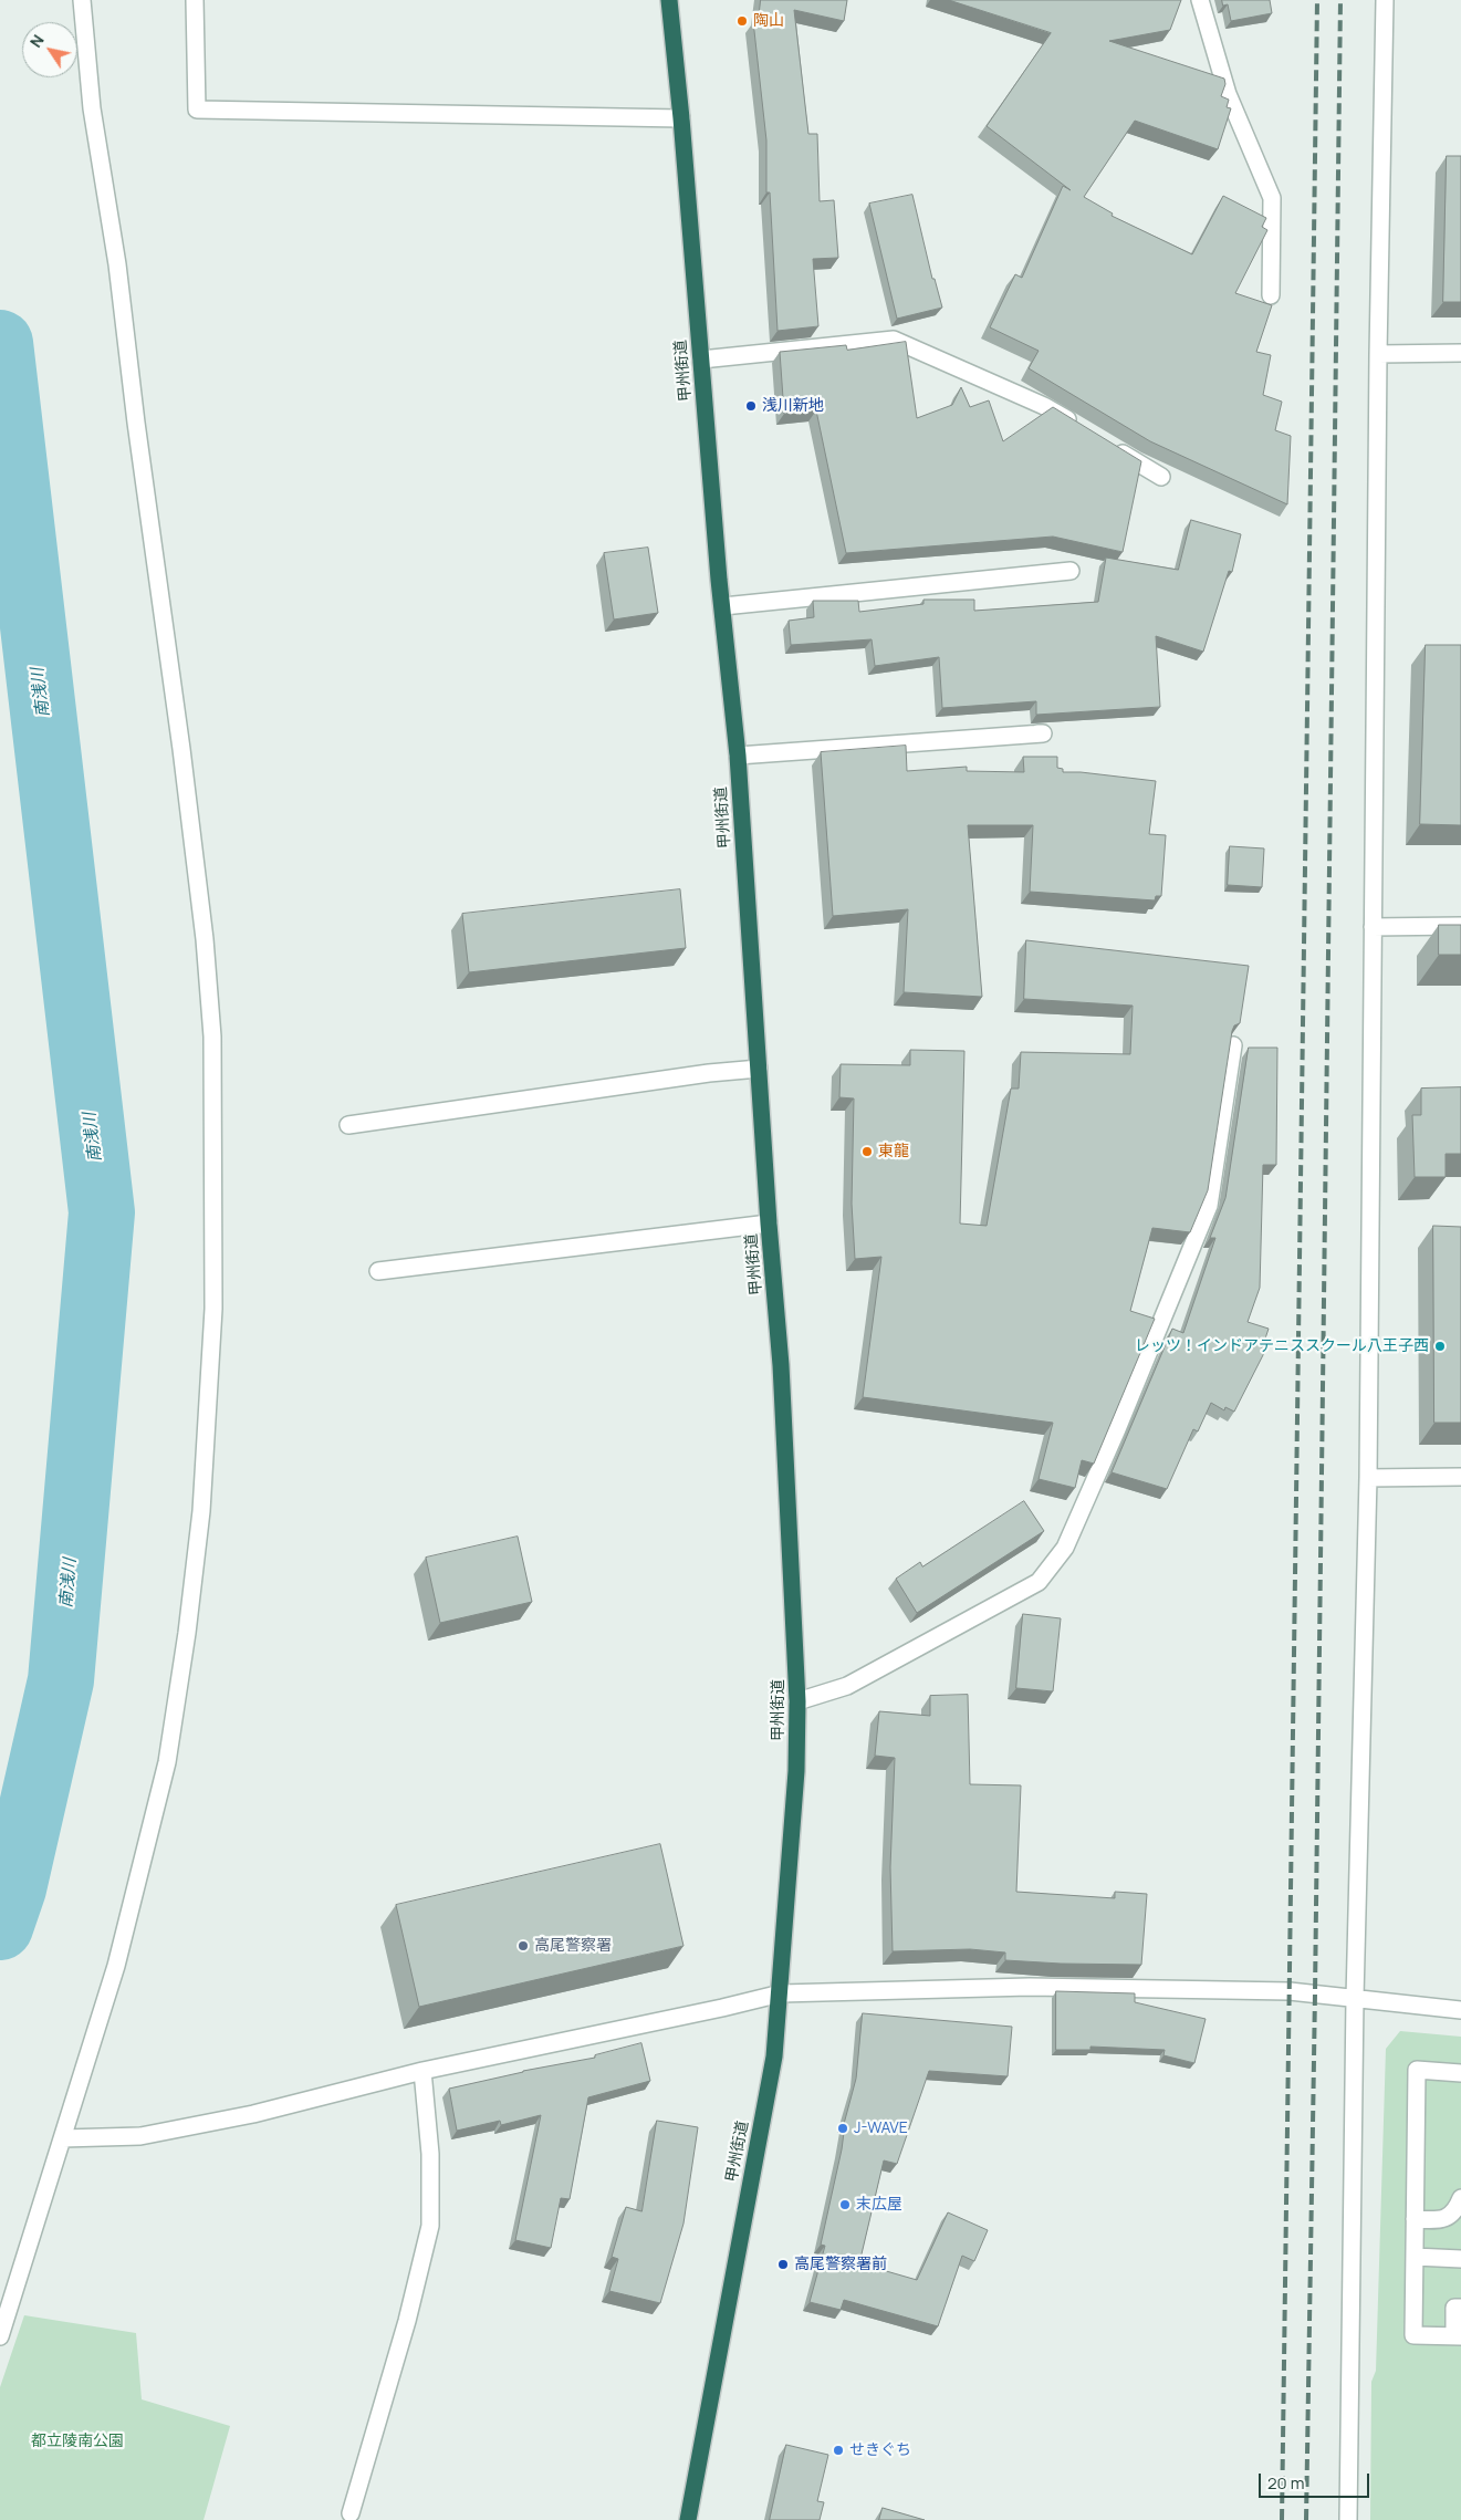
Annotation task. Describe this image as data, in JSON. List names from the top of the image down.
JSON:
{
  "streets": {
    "highway": ["甲州街道"]
  },
  "water": ["南浅川"],
  "parks": ["都立陵南公園"],
  "places": [
    "陶山",
    "浅川新地",
    "東龍",
    "レッツ！インドアテニススクール八王子西",
    "高尾警察署",
    "J-WAVE",
    "末広屋",
    "高尾警察署前",
    "せきぐち"
  ],
  "scale_bar": "20 m",
  "north": "top left"
}
